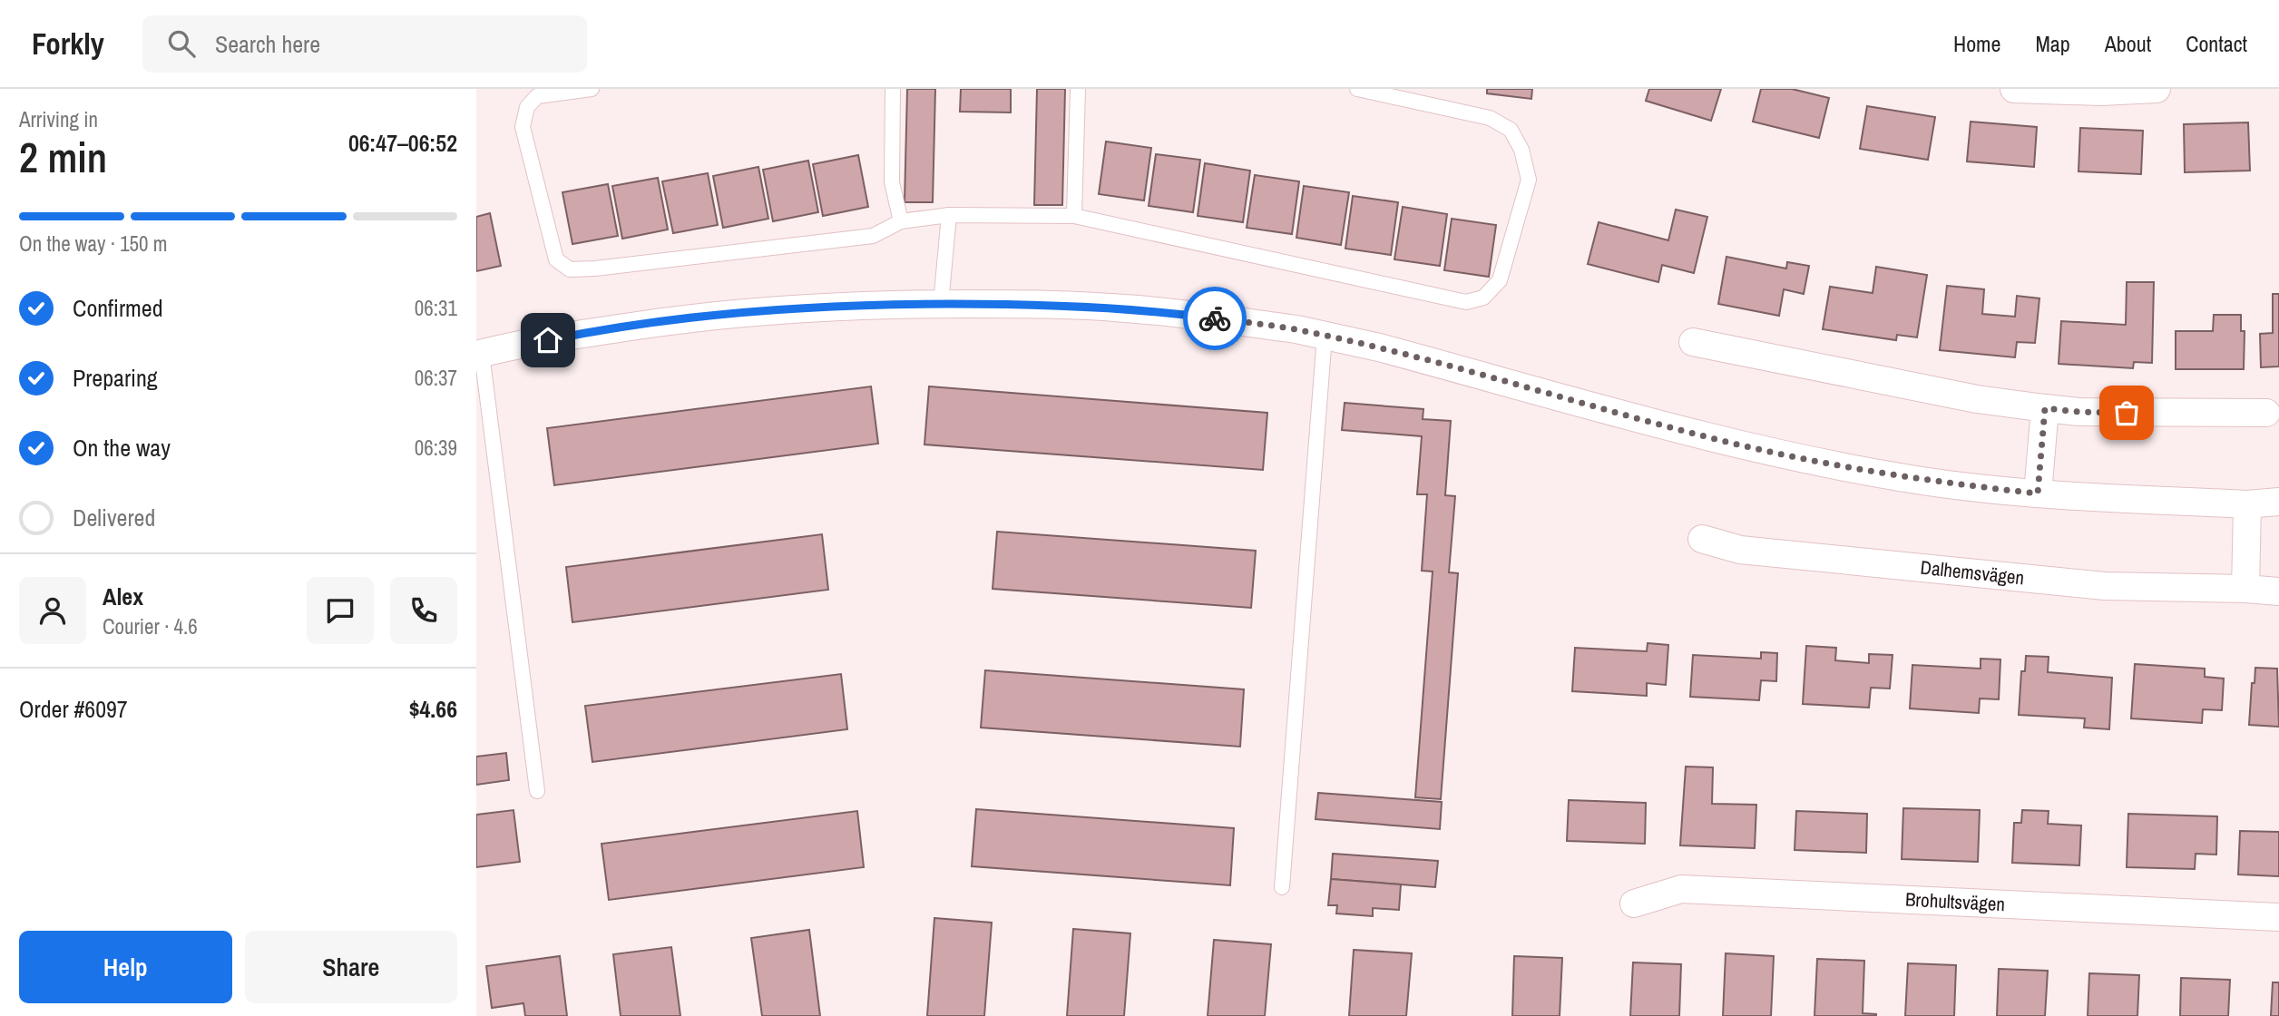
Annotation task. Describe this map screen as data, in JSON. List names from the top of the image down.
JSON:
{
  "streets": {
    "street": ["Dalhemsvägen", "Brohultsvägen"]
  },
  "page": {
    "header": "Forkly",
    "search": "Search here",
    "nav": [
      "Home",
      "Map",
      "About",
      "Contact"
    ],
    "heading": ["2 min", "Arriving in", "06:47–06:52"],
    "panel": [
      "Alex",
      "Courier · 4.6",
      "Order #6097",
      "$4.66"
    ],
    "bar": "On the way · 150 m",
    "list": [
      ["Confirmed", "06:31"],
      ["Preparing", "06:37"],
      ["On the way", "06:39"],
      "Delivered"
    ],
    "buttons": ["Help", "Share"]
  }
}
